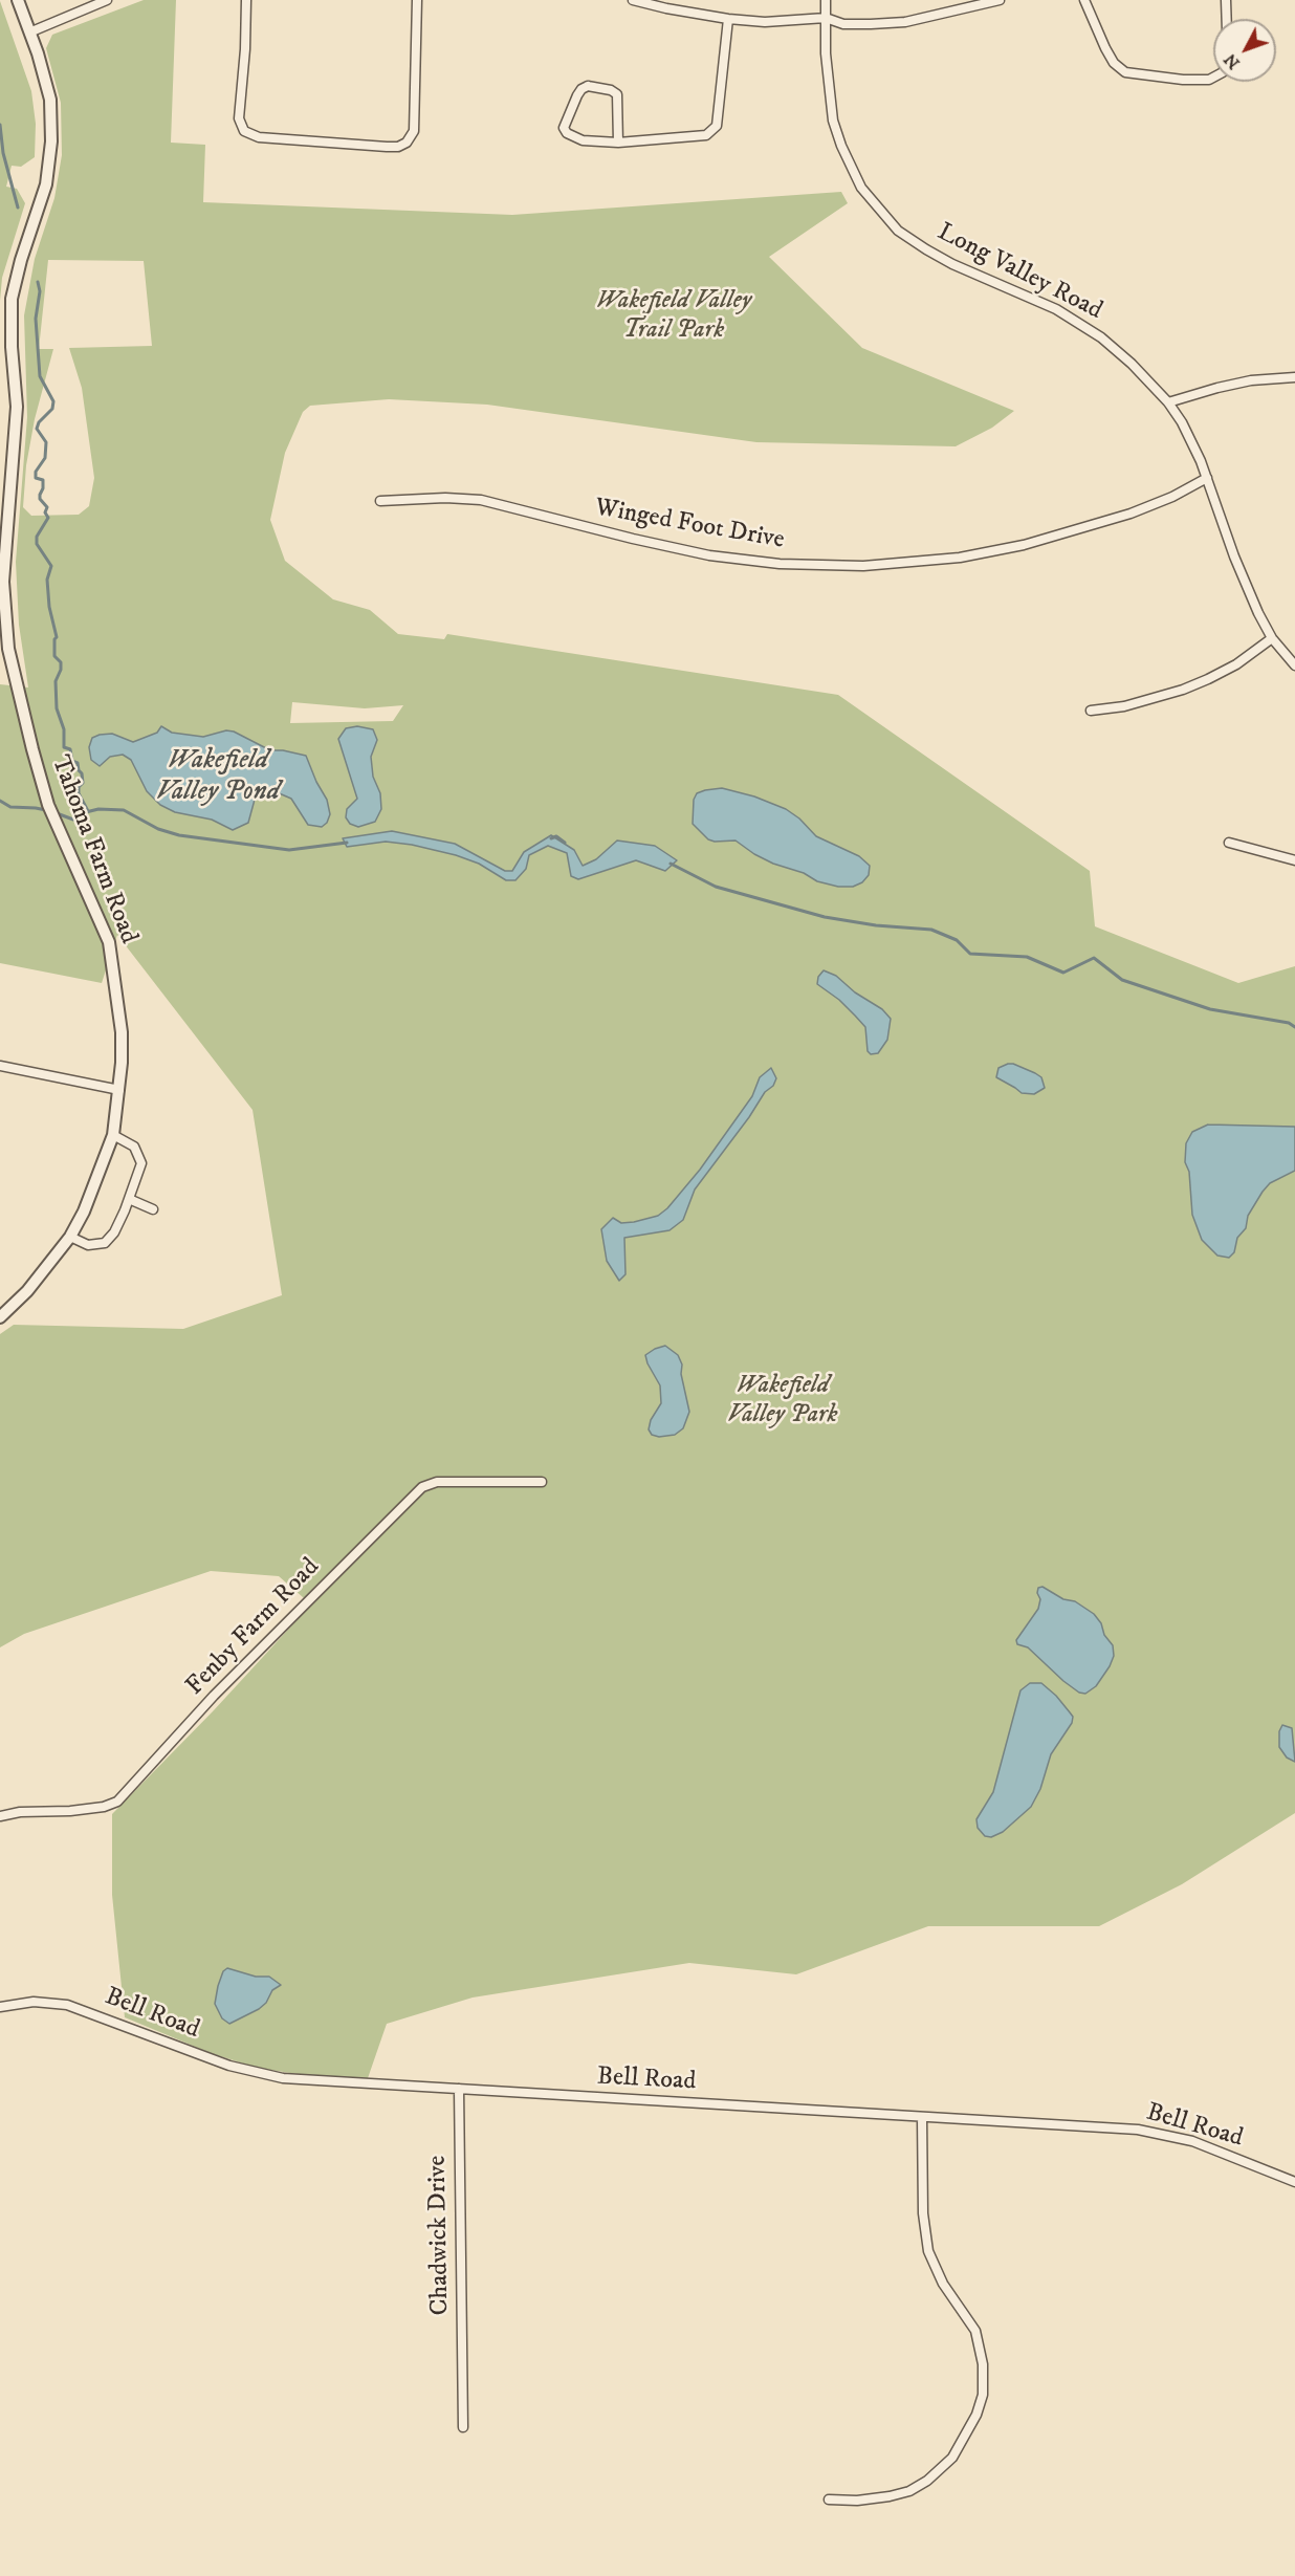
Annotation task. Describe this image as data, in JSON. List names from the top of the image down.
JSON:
{
  "streets": {
    "street": [
      "Long Valley Road",
      "Winged Foot Drive",
      "Tahoma Farm Road",
      "Fenby Farm Road",
      "Bell Road",
      "Chadwick Drive"
    ]
  },
  "crossings": [
    ["Long Valley Road", "Winged Foot Drive"],
    ["Bell Road", "Chadwick Drive"]
  ],
  "water": ["Wakefield Valley Pond"],
  "parks": ["Wakefield Valley Trail Park", "Wakefield Valley Park"],
  "north": "bottom left"
}
